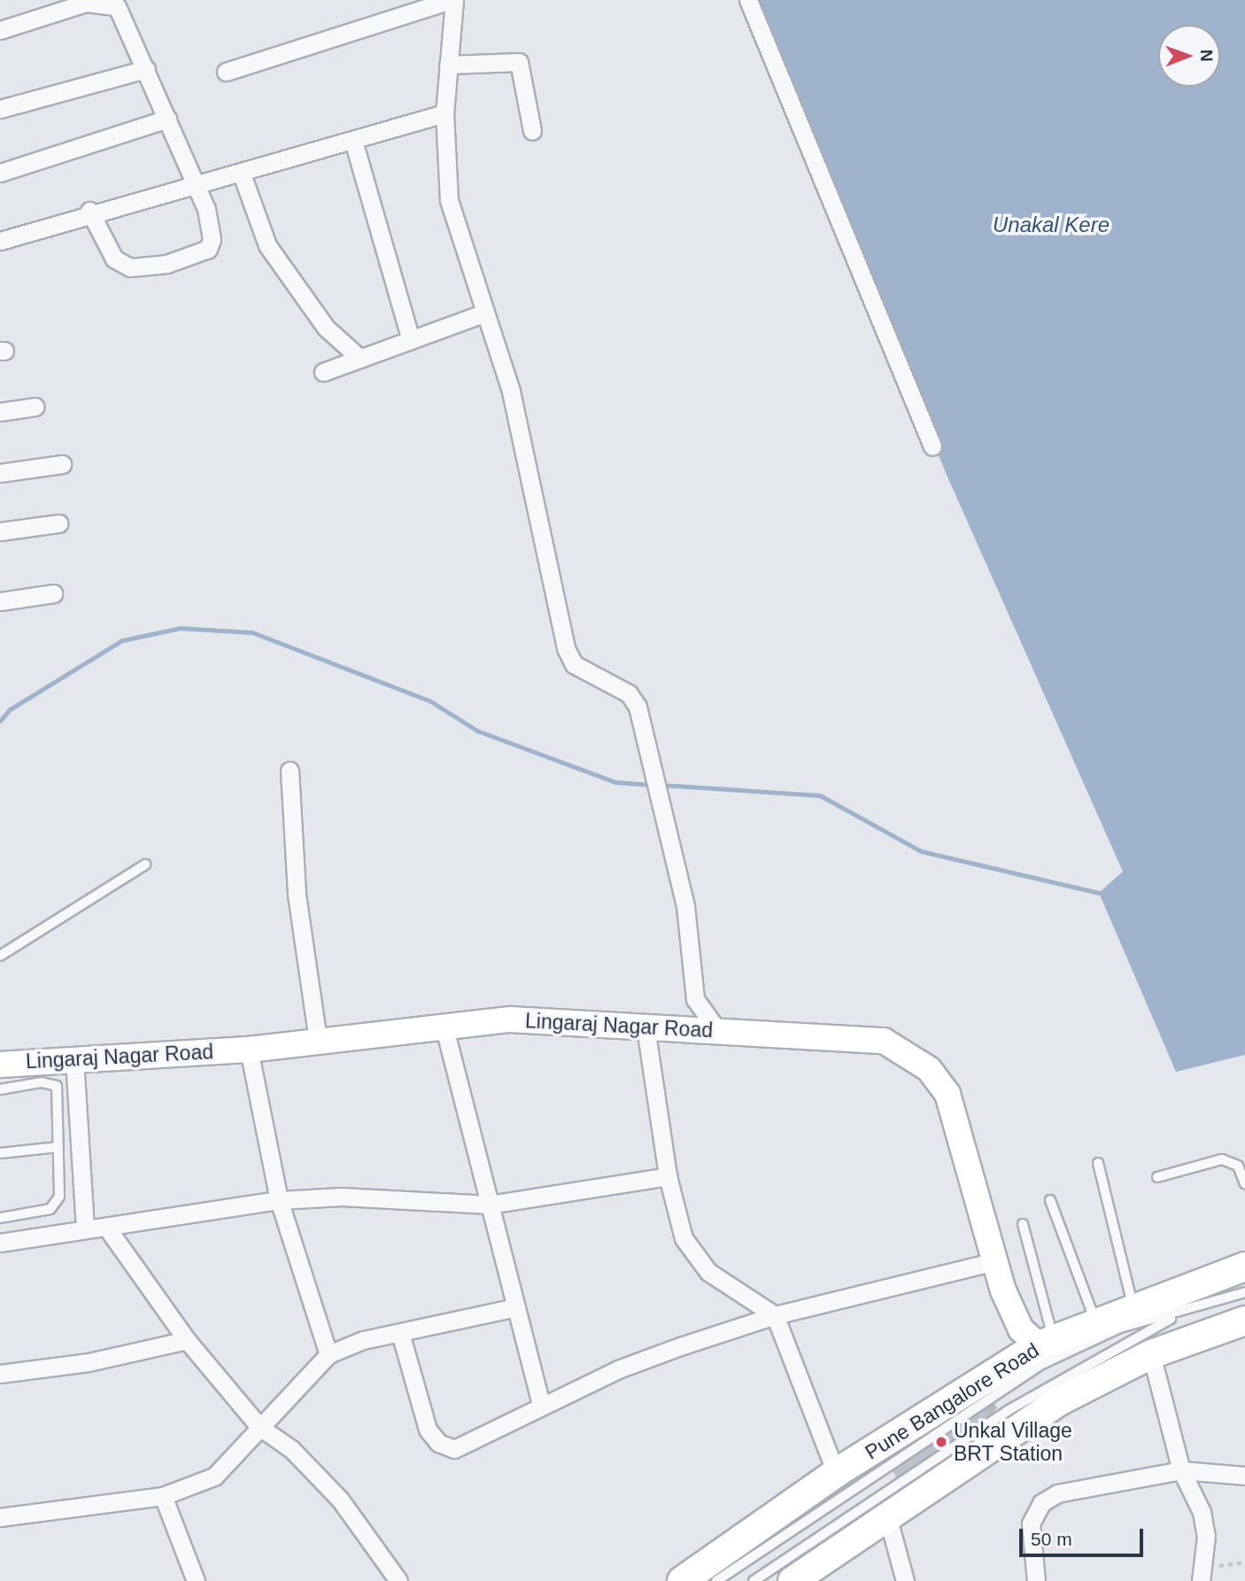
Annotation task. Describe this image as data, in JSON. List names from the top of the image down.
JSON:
{
  "streets": {
    "main road": ["Pune Bangalore Road"],
    "street": ["Lingaraj Nagar Road"]
  },
  "crossings": [
    ["Lingaraj Nagar Road", "Pune Bangalore Road"]
  ],
  "water": ["Unakal Kere"],
  "places": ["Unkal Village BRT Station"],
  "scale_bar": "50 m",
  "north": "right"
}
